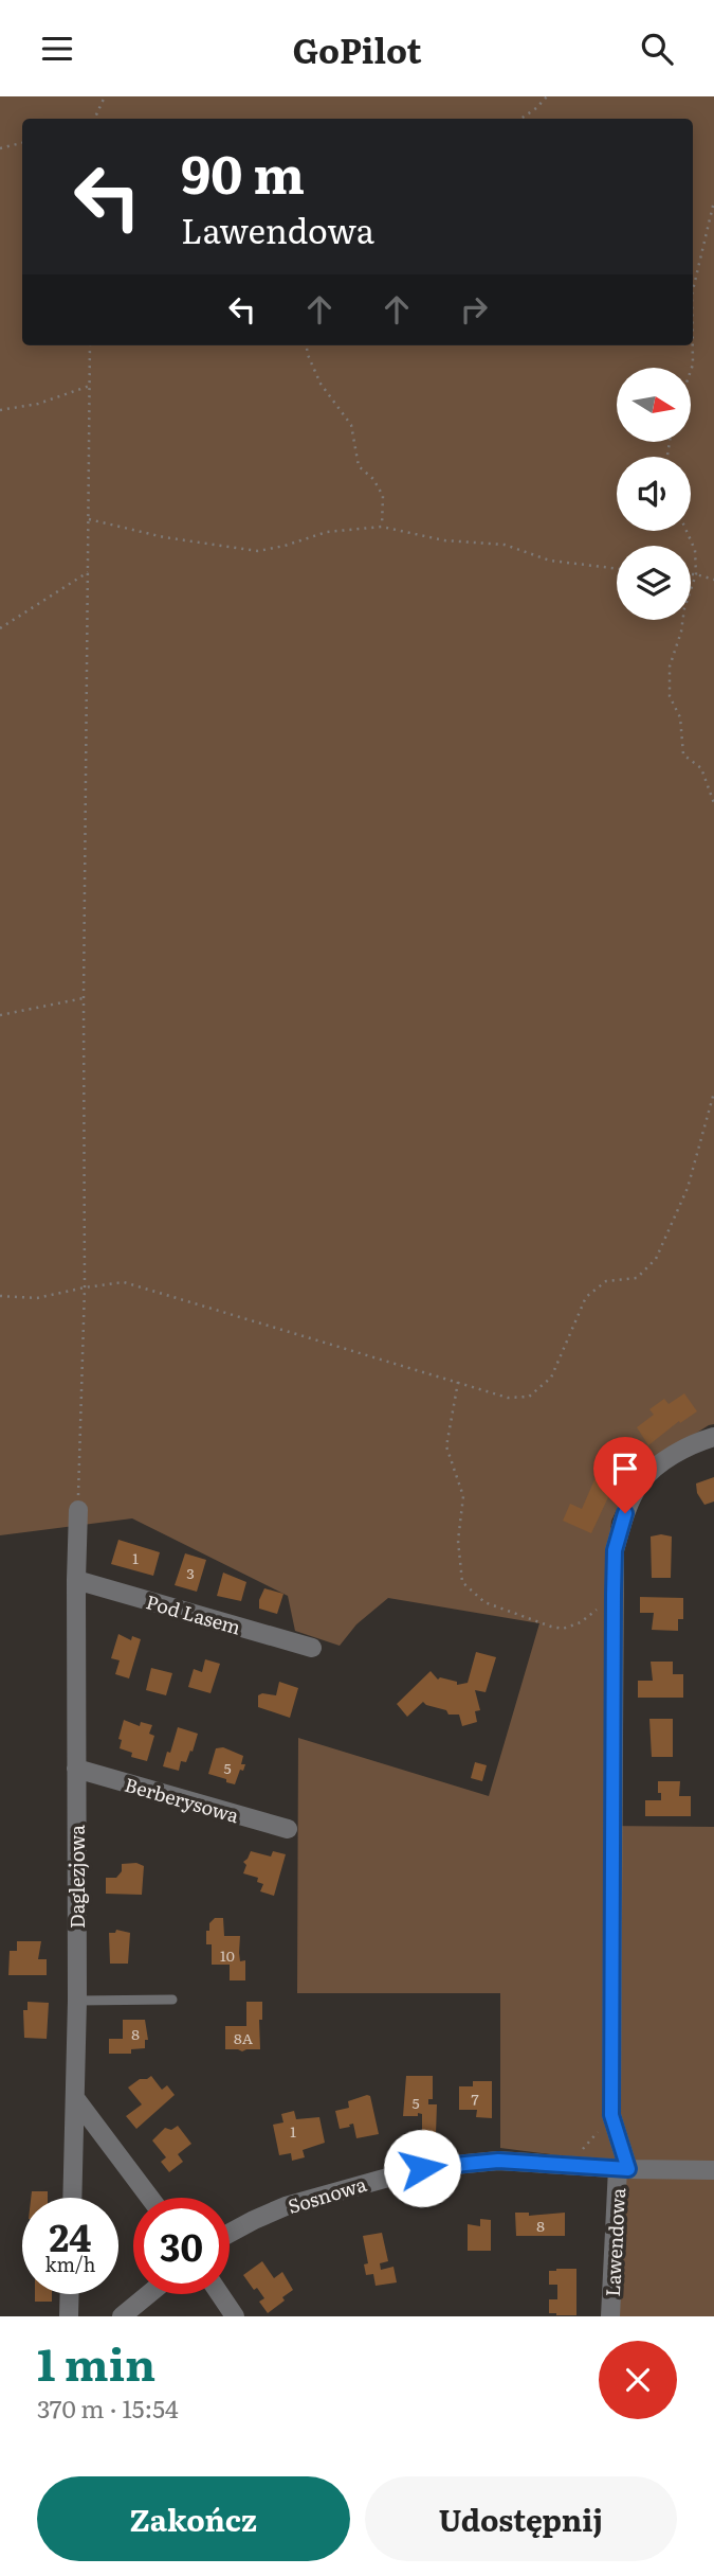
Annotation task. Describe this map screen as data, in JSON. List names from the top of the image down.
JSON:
{
  "streets": {
    "street": [
      "Pod Lasem",
      "Berberysowa",
      "Daglezjowa",
      "Sosnowa",
      "Lawendowa"
    ]
  },
  "crossings": [
    ["Pod Lasem", "Daglezjowa"],
    ["Berberysowa", "Daglezjowa"],
    ["Sosnowa", "Lawendowa"]
  ],
  "house_numbers": [
    "1",
    "3",
    "5",
    "10",
    "8",
    "8A",
    "7",
    "5",
    "1",
    "8"
  ],
  "north": "right",
  "page": {
    "header": "GoPilot",
    "turn": ["90 m", "Lawendowa"],
    "speed": "24 km/h",
    "limit": "30",
    "heading": ["1 min", "370 m · 15:54"],
    "buttons": ["Zakończ", "Udostępnij"]
  }
}
